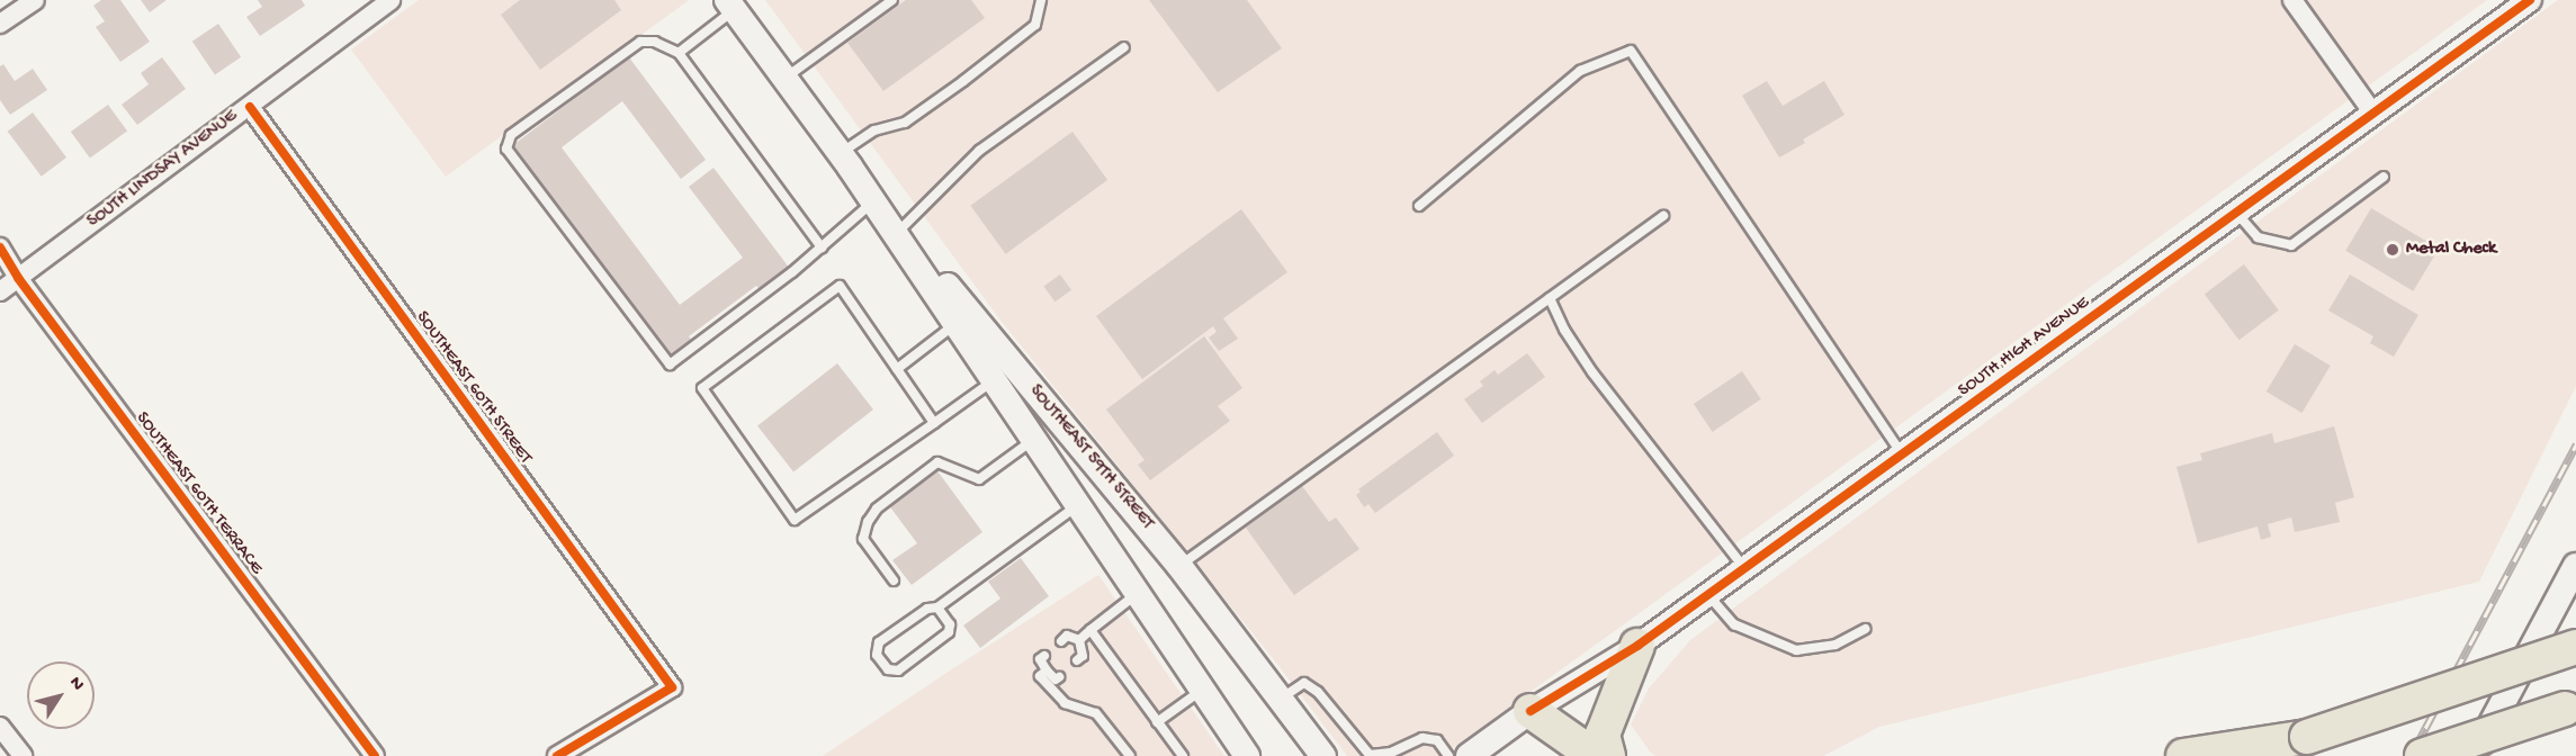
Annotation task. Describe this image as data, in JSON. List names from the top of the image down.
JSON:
{
  "streets": {
    "main road": ["SOUTH HIGH AVENUE", "SOUTHEAST 59TH STREET"],
    "street": ["SOUTH LINDSAY AVENUE", "SOUTHEAST 60TH STREET", "SOUTHEAST 60TH TERRACE"]
  },
  "crossings": [
    ["SOUTH LINDSAY AVENUE", "SOUTHEAST 60TH STREET"],
    ["SOUTH LINDSAY AVENUE", "SOUTHEAST 60TH TERRACE"]
  ],
  "places": ["Metal Check"],
  "north": "top right"
}
